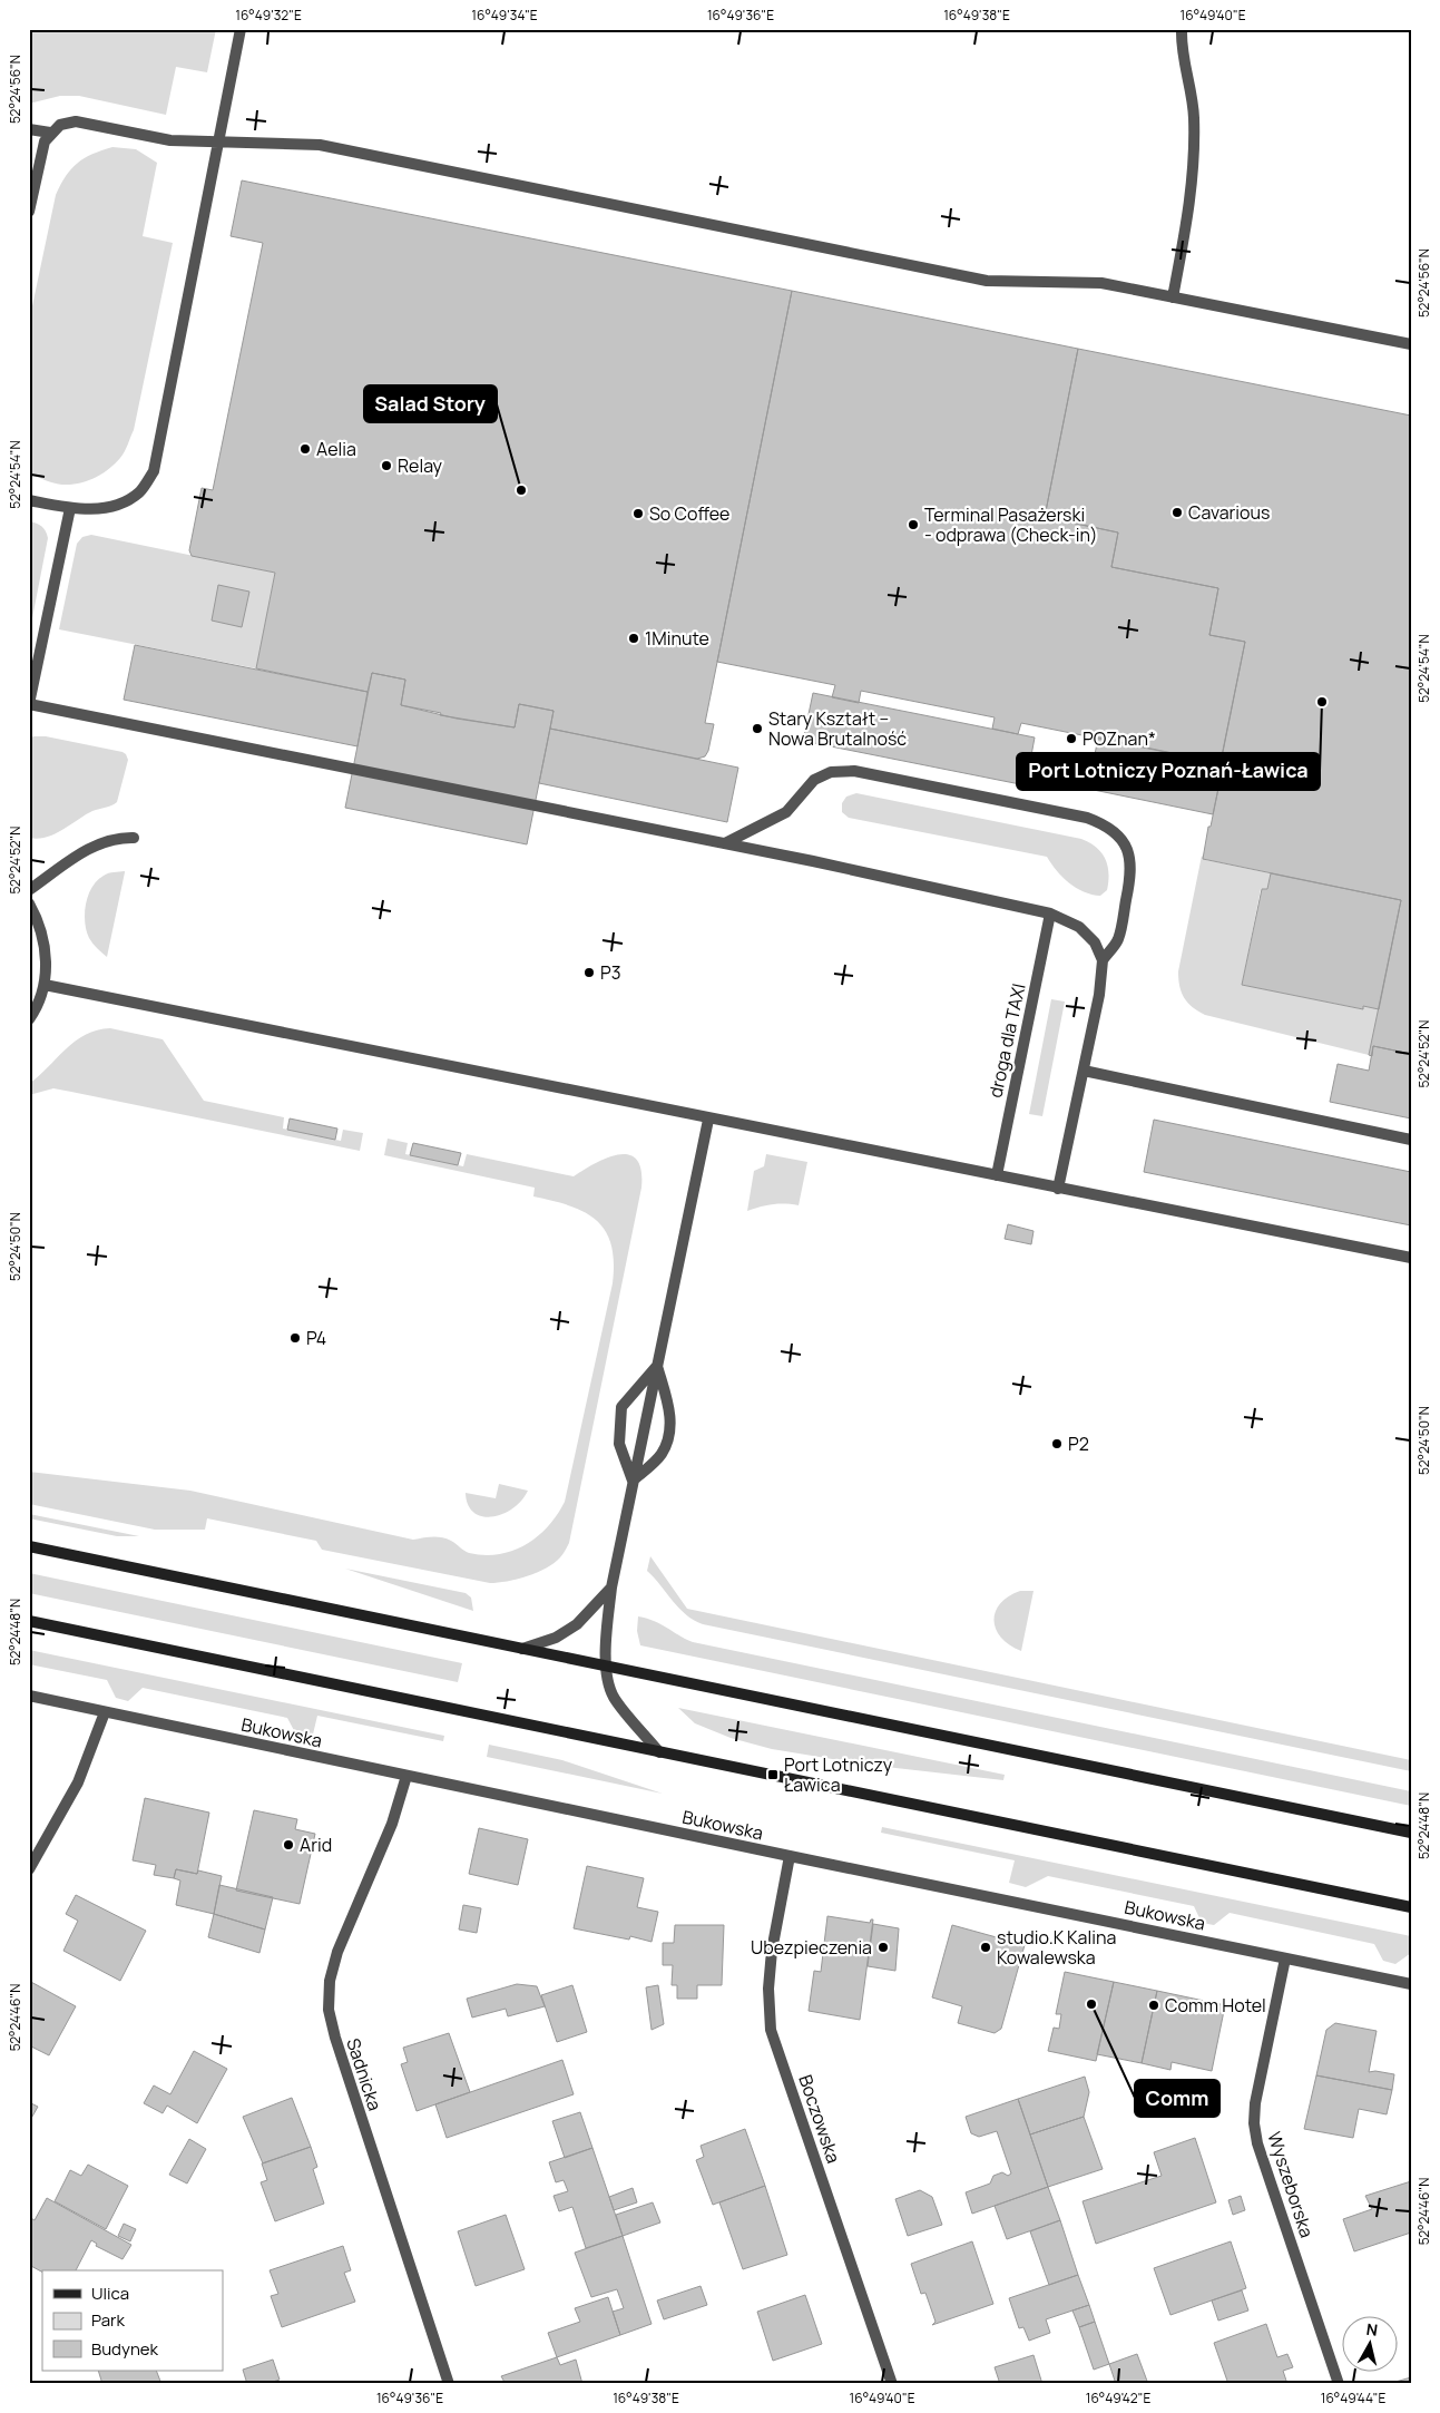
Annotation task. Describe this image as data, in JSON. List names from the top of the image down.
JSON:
{
  "streets": {
    "street": [
      "droga dla TAXI",
      "Bukowska",
      "Sadnicka",
      "Boczowska",
      "Wyszeborska"
    ]
  },
  "crossings": [
    ["Bukowska", "Sadnicka"],
    ["Bukowska", "Boczowska"],
    ["Bukowska", "Wyszeborska"]
  ],
  "places": {
    "other": [
      "Aelia",
      "Relay",
      "Salad Story",
      "Cavarious",
      "So Coffee",
      "Terminal Pasażerski - odprawa (Check-in)",
      "1Minute",
      "Port Lotniczy Poznań-Ławica",
      "Stary Kształt – Nowa Brutalność",
      "POZnan*",
      "P3",
      "P4",
      "P2",
      "Arid",
      "Ubezpieczenia",
      "studio.K Kalina Kowalewska",
      "Comm",
      "Comm Hotel"
    ],
    "transit": ["Port Lotniczy Ławica"]
  },
  "legend": ["Ulica", "Park", "Budynek"],
  "north": "top",
  "coordinates": [
    "16°49'32\"E",
    "16°49'34\"E",
    "16°49'36\"E",
    "16°49'38\"E",
    "16°49'40\"E",
    "52°24'56\"N",
    "52°24'54\"N",
    "52°24'52\"N",
    "52°24'50\"N",
    "52°24'48\"N",
    "52°24'46\"N",
    "16°49'42\"E",
    "16°49'44\"E"
  ]
}
